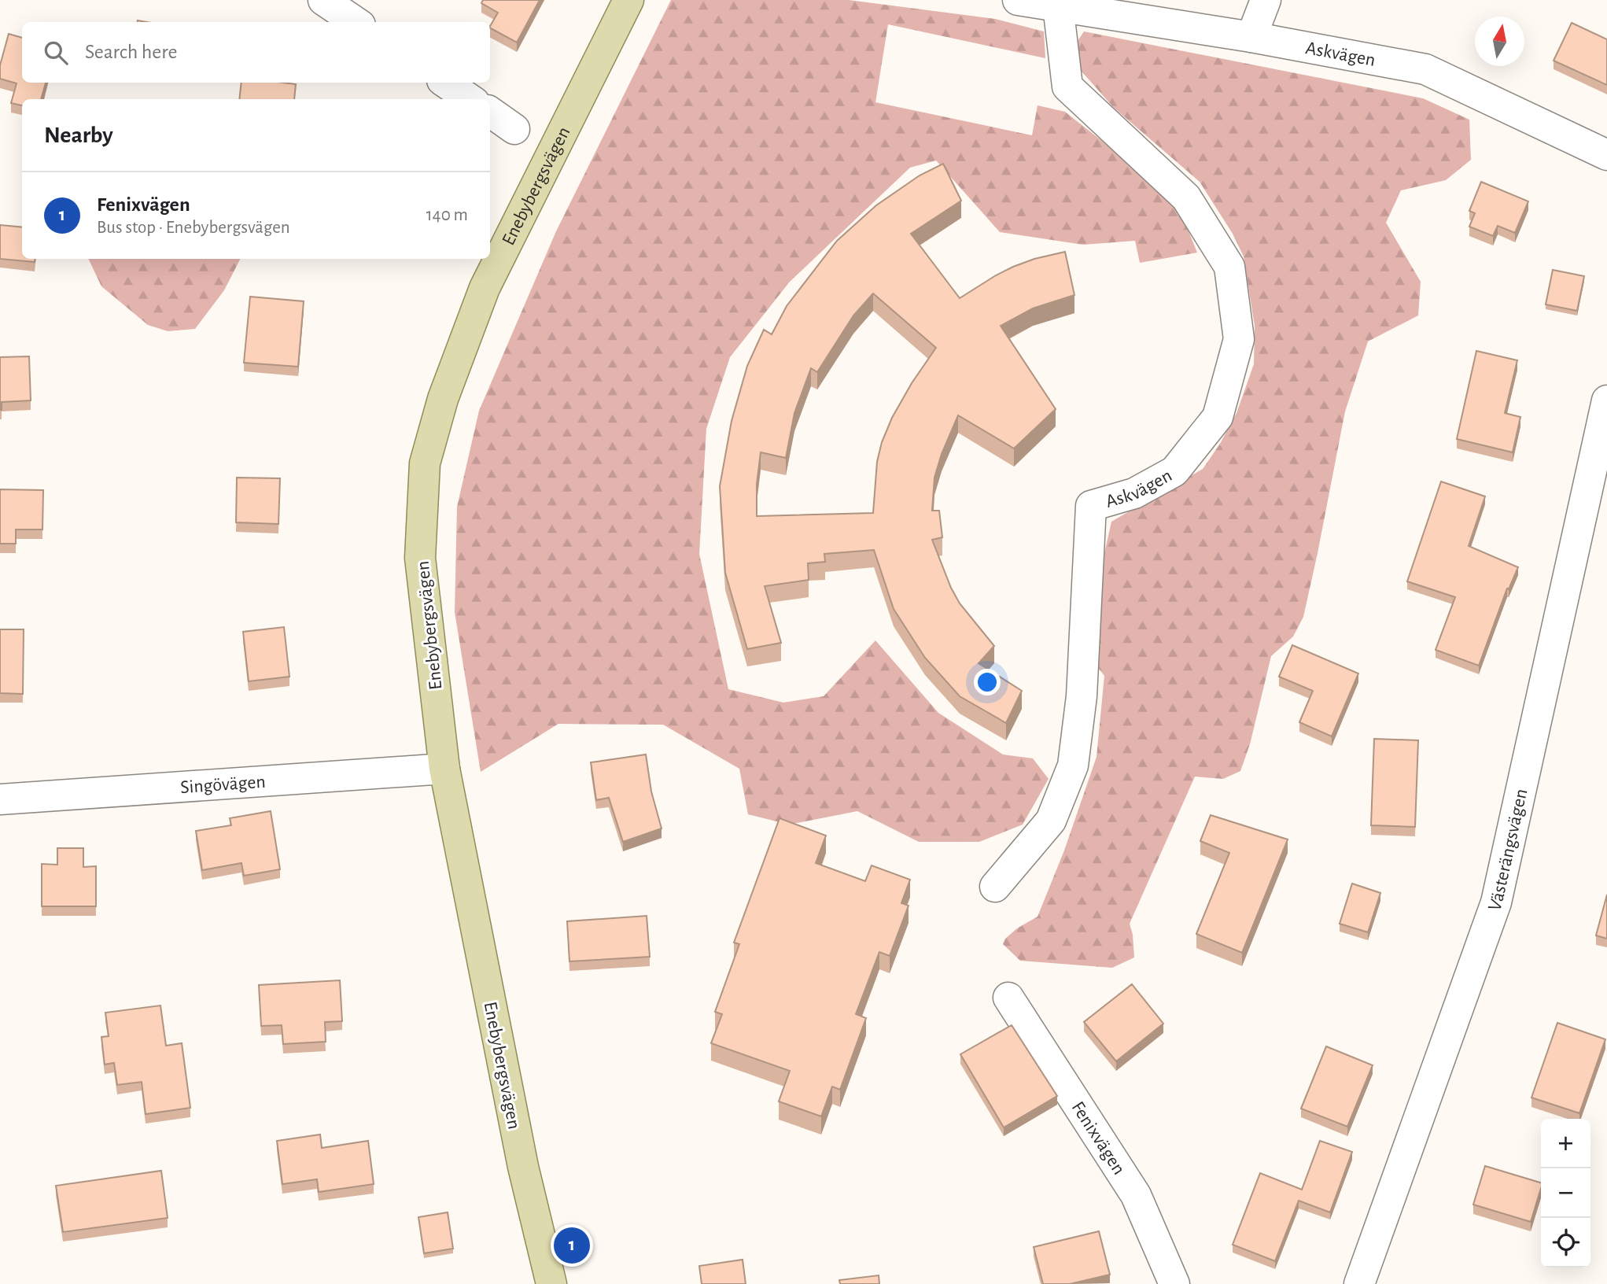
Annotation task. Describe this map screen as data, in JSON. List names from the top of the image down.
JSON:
{
  "streets": {
    "main road": ["Enebybergsvägen"],
    "street": [
      "Askvägen",
      "Singövägen",
      "Västerängsvägen",
      "Fenixvägen"
    ]
  },
  "crossings": [
    ["Enebybergsvägen", "Singövägen"]
  ],
  "north": "top",
  "page": {
    "search": "Search here",
    "heading": "Nearby",
    "list": [
      {
        "mark": "1",
        "name": "Fenixvägen",
        "note": "Bus stop · Enebybergsvägen",
        "value": "140 m"
      }
    ],
    "map_buttons": ["+", "−"],
    "pins": "1"
  }
}
